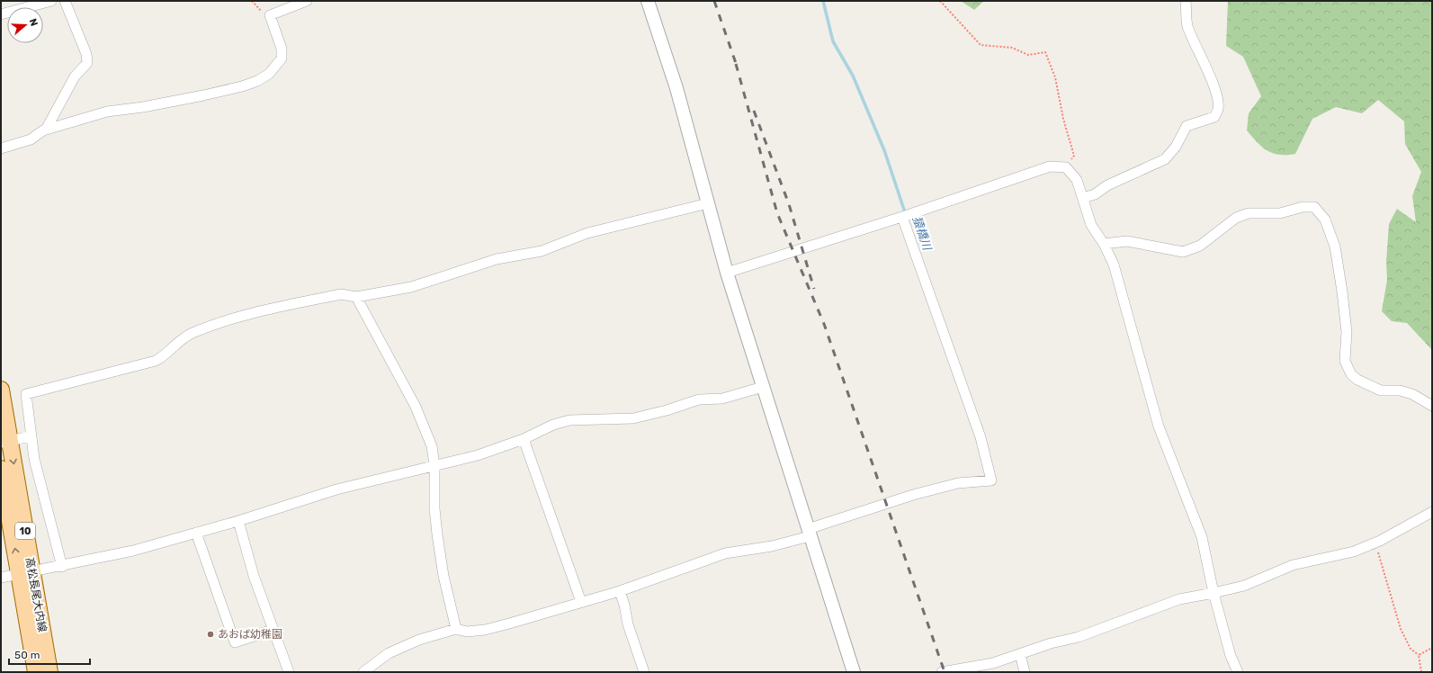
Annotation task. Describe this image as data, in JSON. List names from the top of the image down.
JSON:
{
  "streets": {
    "main road": ["10", "高松長尾大内線"]
  },
  "water": ["猿橋川"],
  "places": ["あおば幼稚園"],
  "scale_bar": "50 m",
  "north": "right"
}
